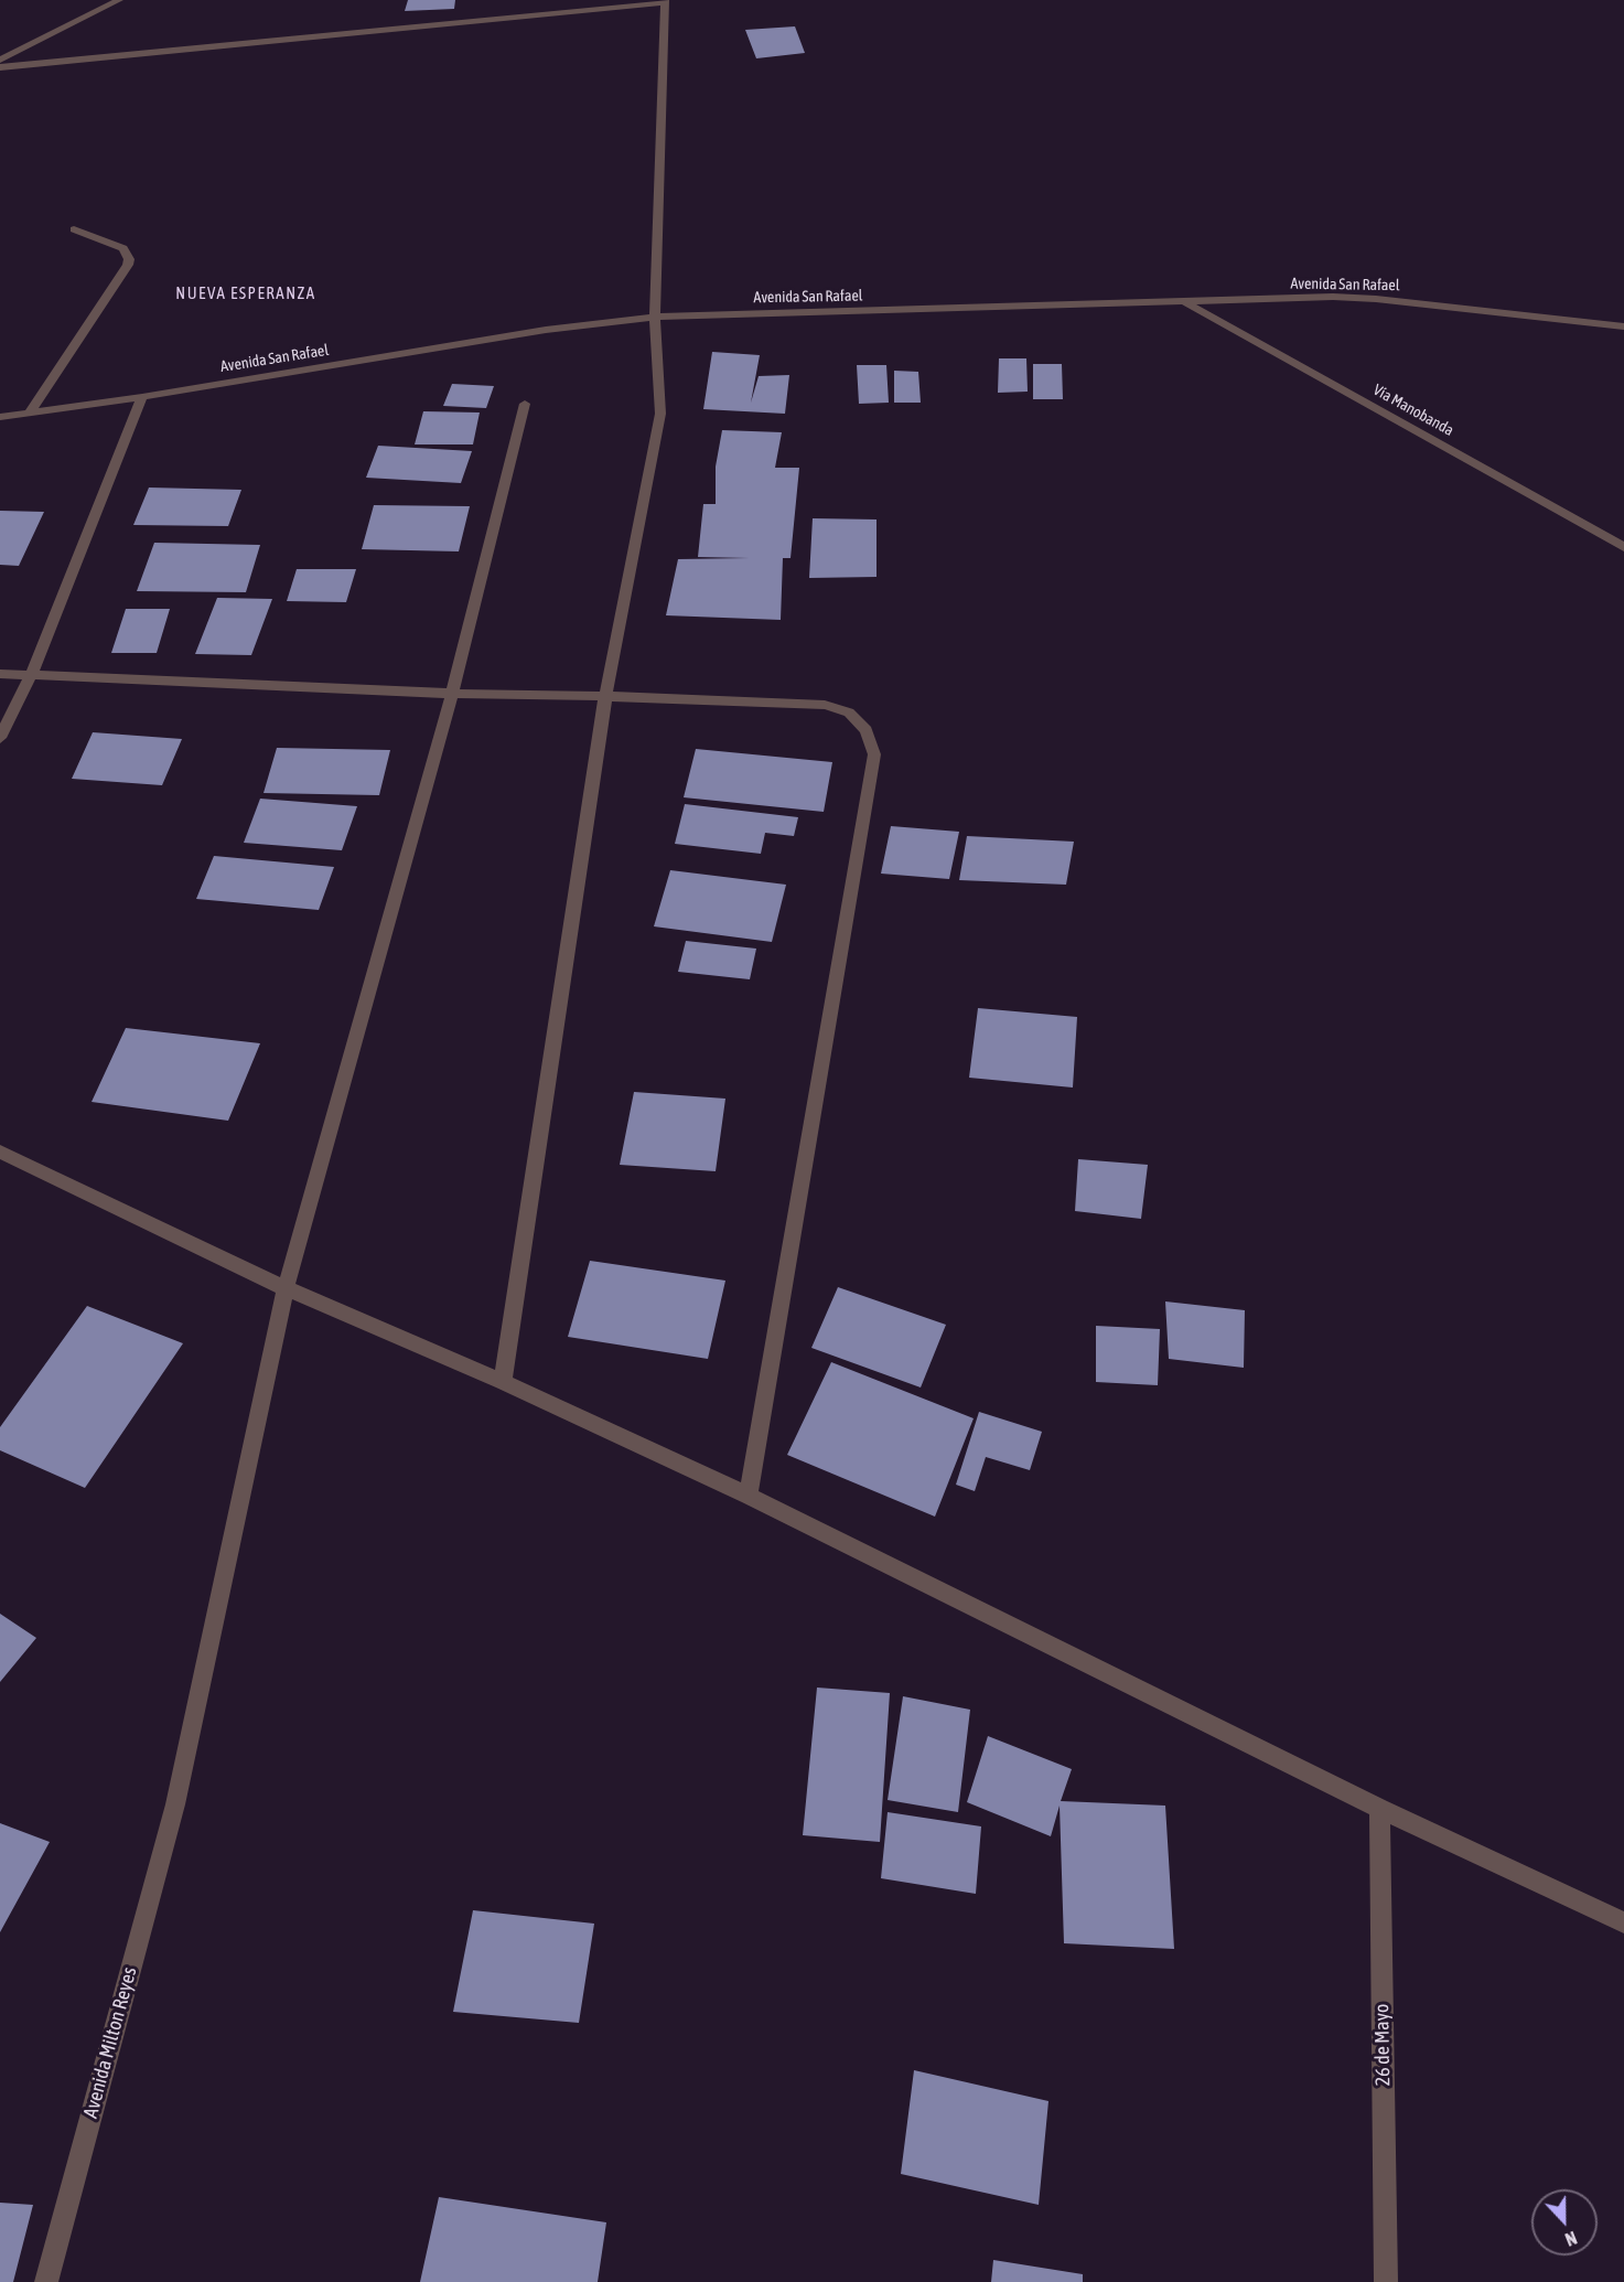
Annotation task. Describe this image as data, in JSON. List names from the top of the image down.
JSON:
{
  "streets": {
    "street": [
      "Avenida San Rafael",
      "Vía Manobanda",
      "Avenida Milton Reyes",
      "26 de Mayo"
    ]
  },
  "crossings": [
    ["Avenida San Rafael", "Vía Manobanda"]
  ],
  "districts": ["NUEVA ESPERANZA"],
  "north": "bottom"
}
